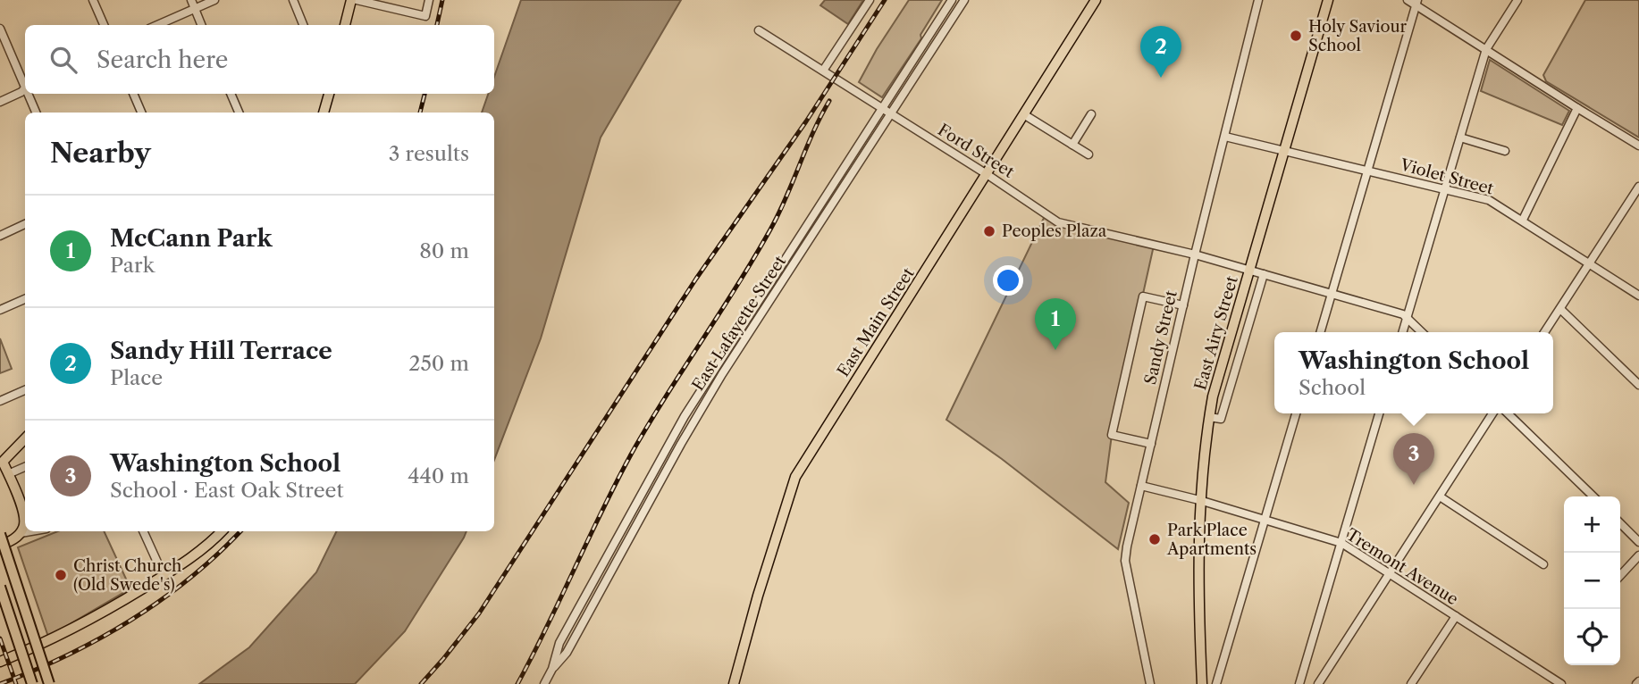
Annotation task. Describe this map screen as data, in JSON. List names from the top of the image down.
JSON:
{
  "streets": {
    "main road": ["East Main Street", "East Airy Street"],
    "street": [
      "Ford Street",
      "Violet Street",
      "East Lafayette Street",
      "Sandy Street",
      "Tremont Avenue"
    ]
  },
  "crossings": [
    ["Ford Street", "East Main Street"],
    ["Ford Street", "East Lafayette Street"],
    ["Ford Street", "East Airy Street"],
    ["Ford Street", "Sandy Street"],
    ["Violet Street", "East Airy Street"],
    ["Violet Street", "Sandy Street"],
    ["East Airy Street", "Tremont Avenue"],
    ["Sandy Street", "Tremont Avenue"]
  ],
  "places": [
    "Holy Saviour School",
    "Peoples Plaza",
    "Park Place Apartments",
    "Christ Church (Old Swede's)"
  ],
  "page": {
    "search": "Search here",
    "pins": ["2", "1", "3"],
    "heading": ["Nearby", "3 results"],
    "list": [
      {
        "mark": "1",
        "name": "McCann Park",
        "note": "Park",
        "value": "80 m"
      },
      {
        "mark": "2",
        "name": "Sandy Hill Terrace",
        "note": "Place",
        "value": "250 m"
      },
      {
        "mark": "3",
        "name": "Washington School",
        "note": "School · East Oak Street",
        "value": "440 m"
      }
    ],
    "popup": ["Washington School", "School"],
    "map_buttons": ["+", "−"]
  }
}
